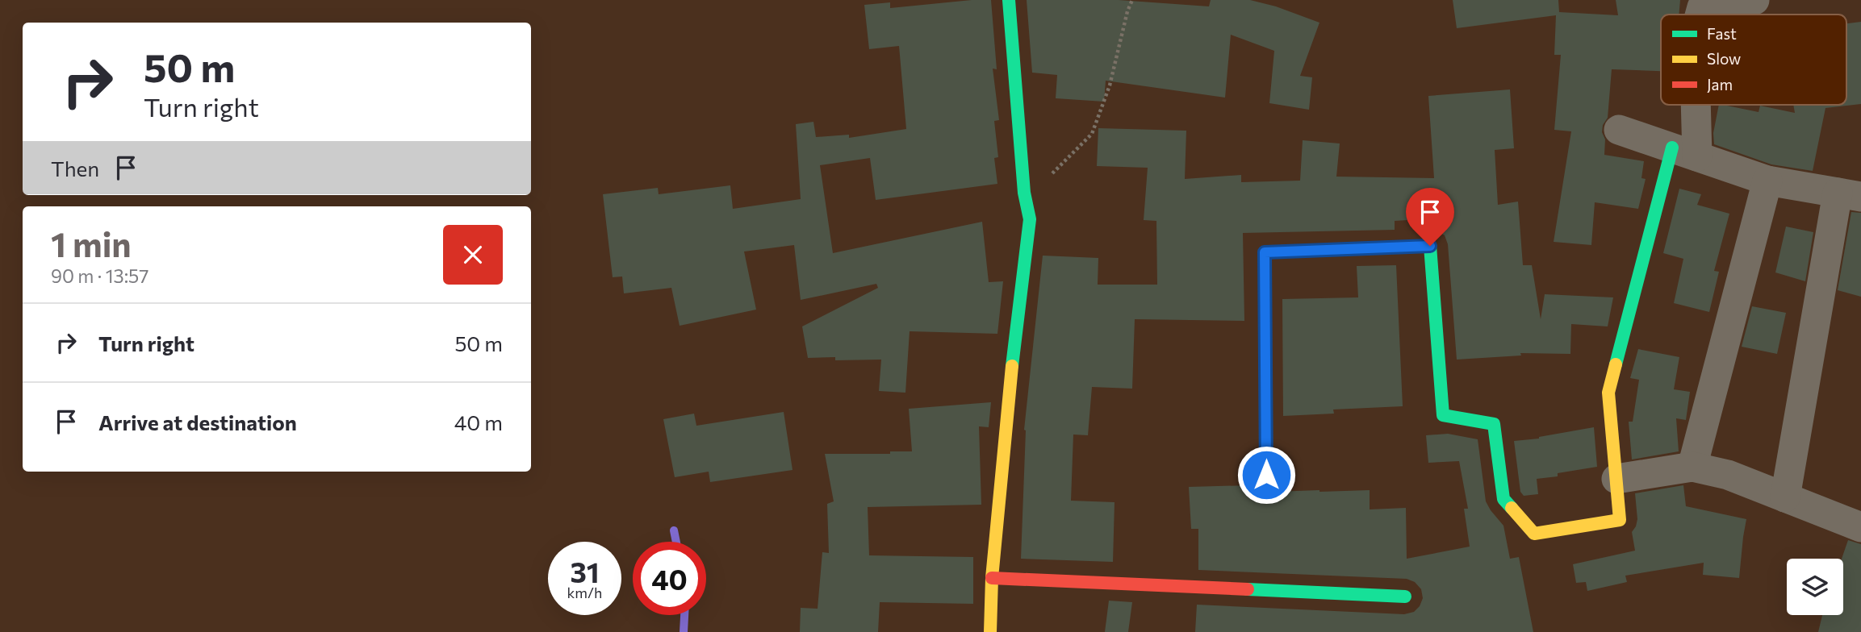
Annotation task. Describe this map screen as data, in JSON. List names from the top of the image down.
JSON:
{
  "legend": ["Fast", "Slow", "Jam"],
  "page": {
    "turn": ["50 m", "Turn right"],
    "then": "Then",
    "heading": ["1 min", "90 m · 13:57"],
    "list": [
      {
        "name": "Turn right",
        "value": "50 m"
      },
      {
        "name": "Arrive at destination",
        "value": "40 m"
      }
    ],
    "speed": "31 km/h",
    "limit": "40"
  }
}
